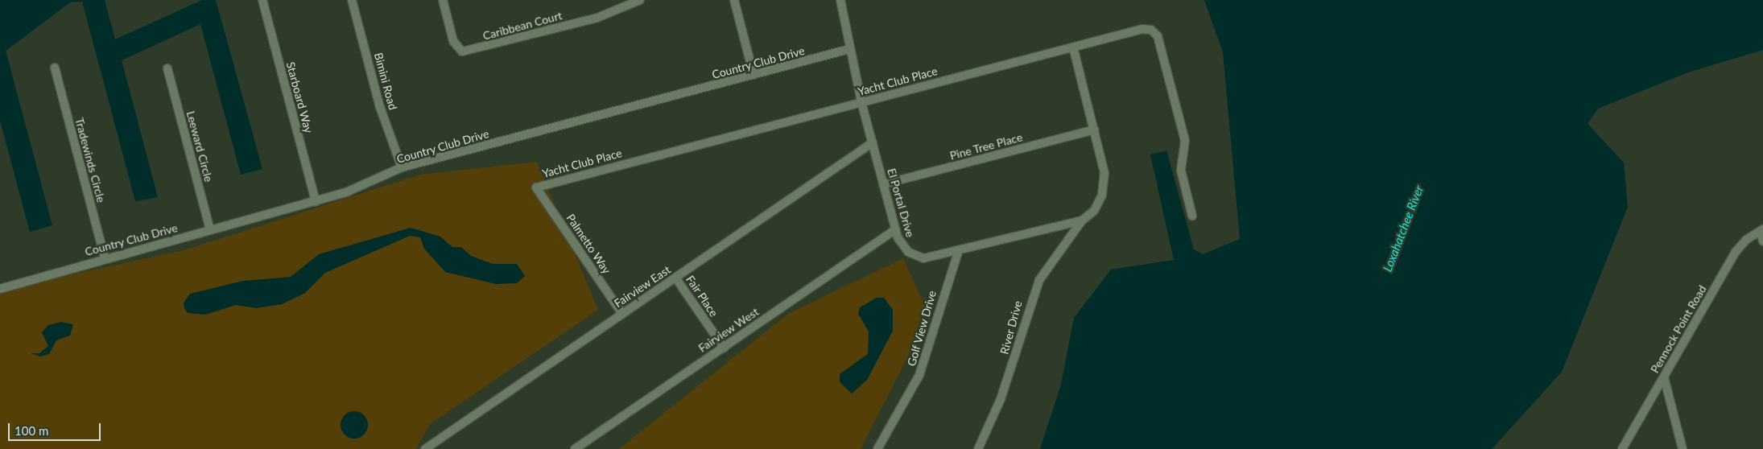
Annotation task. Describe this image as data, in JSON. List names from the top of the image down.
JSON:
{
  "streets": {
    "street": [
      "Caribbean Court",
      "Country Club Drive",
      "Bimini Road",
      "Yacht Club Place",
      "Starboard Way",
      "Leeward Circle",
      "Pine Tree Place",
      "Tradewinds Circle",
      "El Portal Drive",
      "Palmetto Way",
      "Fairview East",
      "Fair Place",
      "River Drive",
      "Golf View Drive",
      "Pennock Point Road",
      "Fairview West"
    ]
  },
  "crossings": [
    ["Country Club Drive", "Bimini Road"],
    ["Country Club Drive", "Starboard Way"],
    ["Country Club Drive", "Leeward Circle"],
    ["Country Club Drive", "Tradewinds Circle"],
    ["Country Club Drive", "El Portal Drive"],
    ["Yacht Club Place", "El Portal Drive"],
    ["Yacht Club Place", "Palmetto Way"],
    ["Pine Tree Place", "El Portal Drive"],
    ["El Portal Drive", "Fairview East"],
    ["El Portal Drive", "River Drive"],
    ["El Portal Drive", "Golf View Drive"],
    ["El Portal Drive", "Fairview West"],
    ["Palmetto Way", "Fairview East"],
    ["Fairview East", "Fair Place"],
    ["Fair Place", "Fairview West"]
  ],
  "water": ["Loxahatchee River"],
  "scale_bar": "100 m"
}
